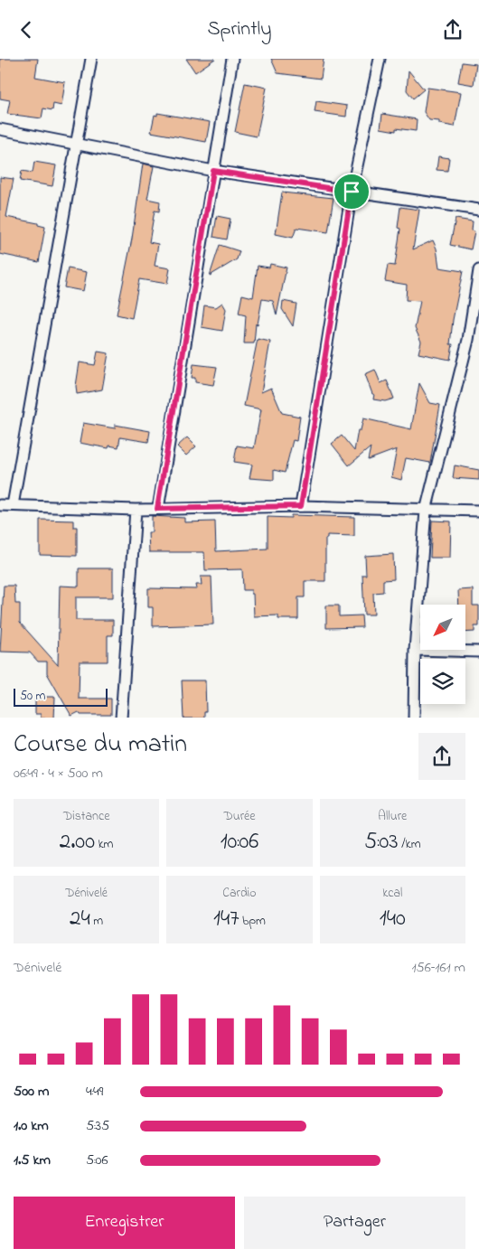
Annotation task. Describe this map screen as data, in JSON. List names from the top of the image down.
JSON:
{
  "scale_bar": "50 m",
  "north": "bottom left",
  "page": {
    "header": "Sprintly",
    "scale": "50 m",
    "heading": ["Course du matin", "06:49 · 4 × 500 m"],
    "stats": [
      ["Distance", "2.00 km"],
      ["Durée", "10:06"],
      ["Allure", "5:03 /km"],
      ["Dénivelé", "24 m"],
      ["Cardio", "147 bpm"],
      ["kcal", "140"]
    ],
    "chart": ["Dénivelé", "156–161 m"],
    "list": [
      {
        "name": "500 m",
        "note": "4:49"
      },
      {
        "name": "1.0 km",
        "note": "5:35"
      },
      {
        "name": "1.5 km",
        "note": "5:06"
      }
    ],
    "buttons": ["Enregistrer", "Partager"]
  }
}
